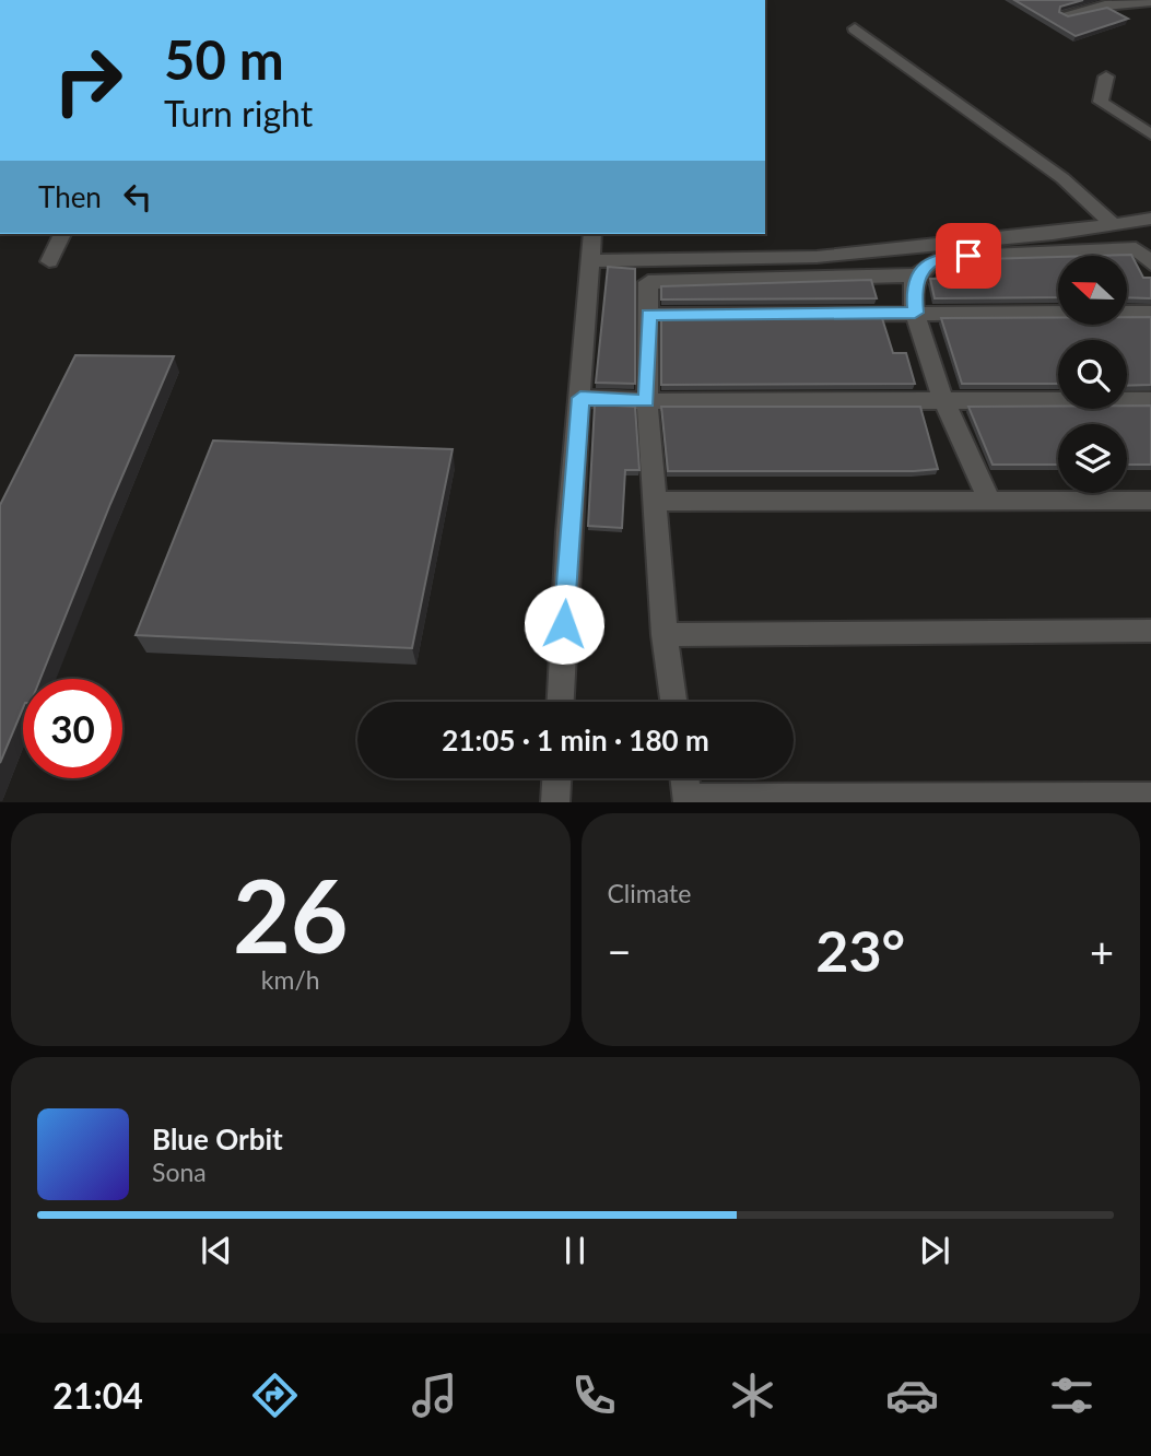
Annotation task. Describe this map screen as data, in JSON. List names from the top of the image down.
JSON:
{
  "north": "left",
  "page": {
    "turn": ["50 m", "Turn right"],
    "then": "Then",
    "limit": "30",
    "trip": "21:05 · 1 min · 180 m",
    "tile": [
      ["26", "km/h"],
      "Climate"
    ],
    "heat": ["−", "23°", "+"],
    "song": ["Blue Orbit", "Sona"],
    "tabs": "21:04"
  }
}
